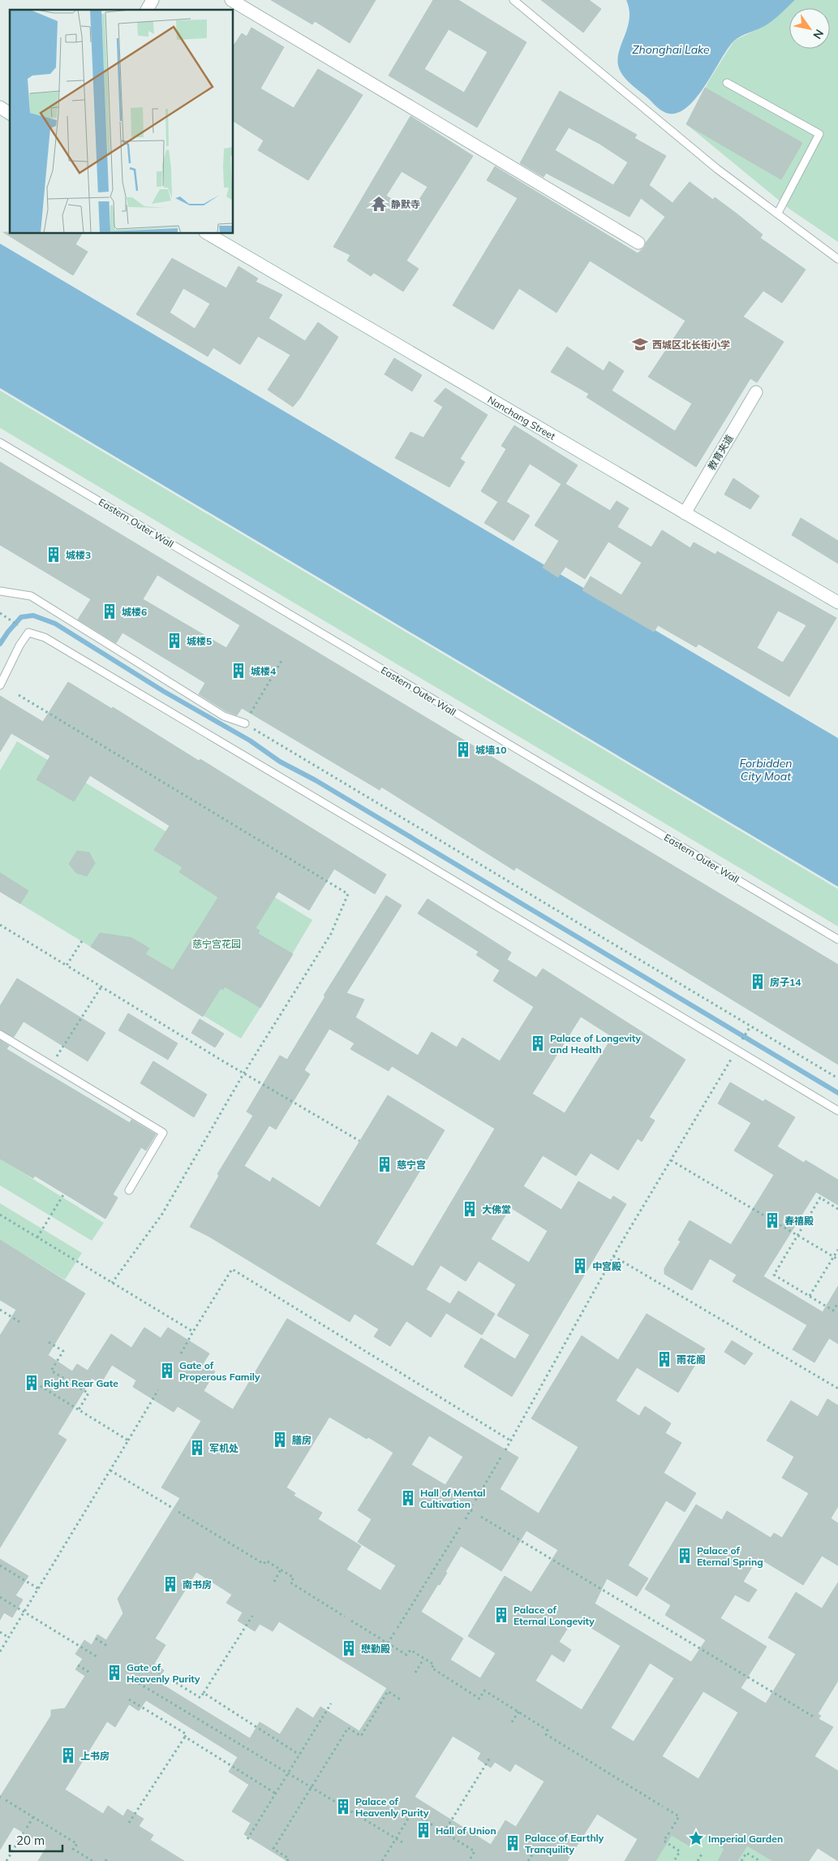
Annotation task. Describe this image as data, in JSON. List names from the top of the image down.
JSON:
{
  "streets": {
    "street": ["Nanchang Street", "教育夹道"],
    "lane": ["Eastern Outer Wall"]
  },
  "crossings": [
    ["Nanchang Street", "教育夹道"]
  ],
  "water": ["Zhonghai Lake", "Forbidden City Moat"],
  "parks": ["慈宁宫花园"],
  "places": {
    "temple": ["静默寺"],
    "school or university": ["西城区北长街小学"],
    "building": [
      "城楼3",
      "城楼6",
      "城楼5",
      "城楼4",
      "城墙10",
      "房子14",
      "Palace of Longevity and Health",
      "慈宁宫",
      "大佛堂",
      "春禧殿",
      "中宫殿",
      "雨花阁",
      "Gate of Properous Family",
      "Right Rear Gate",
      "膳房",
      "军机处",
      "Hall of Mental Cultivation",
      "Palace of Eternal Spring",
      "南书房",
      "Palace of Eternal Longevity",
      "懋勤殿",
      "Gate of Heavenly Purity",
      "上书房",
      "Palace of Heavenly Purity",
      "Hall of Union",
      "Palace of Earthly Tranquility"
    ],
    "place": ["Imperial Garden"]
  },
  "scale_bar": "20 m",
  "north": "bottom right"
}
